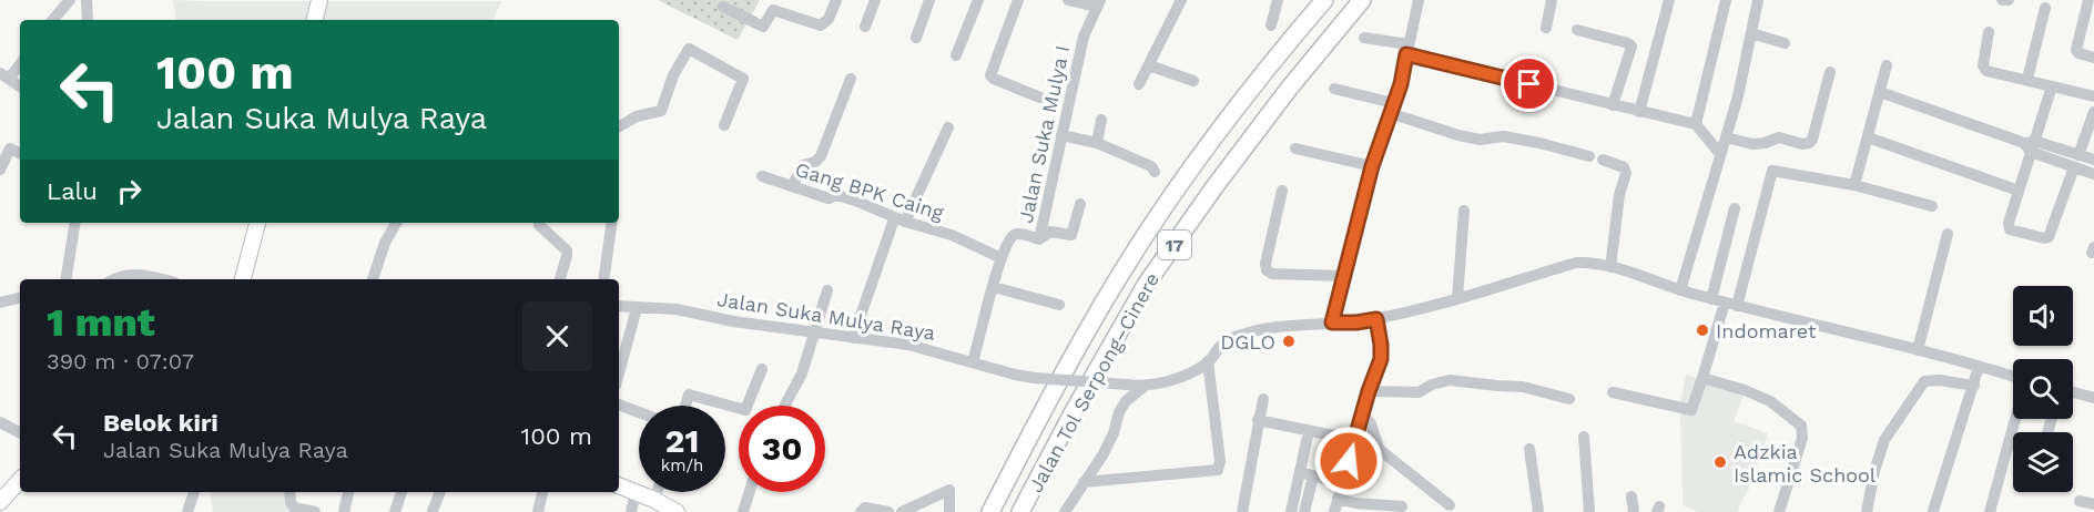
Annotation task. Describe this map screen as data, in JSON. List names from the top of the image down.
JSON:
{
  "streets": {
    "highway": ["17", "Jalan Tol Serpong–Cinere"],
    "street": ["Jalan Suka Mulya I", "Gang BPK Caing", "Jalan Suka Mulya Raya"]
  },
  "crossings": [
    ["Jalan Suka Mulya I", "Gang BPK Caing"],
    ["Jalan Suka Mulya I", "Jalan Suka Mulya Raya"]
  ],
  "places": ["Indomaret", "DGLO", "Adzkia Islamic School"],
  "page": {
    "turn": ["100 m", "Jalan Suka Mulya Raya"],
    "then": "Lalu",
    "heading": ["1 mnt", "390 m · 07:07"],
    "list": [
      {
        "name": "Belok kiri",
        "note": "Jalan Suka Mulya Raya",
        "value": "100 m"
      }
    ],
    "speed": "21 km/h",
    "limit": "30"
  }
}
